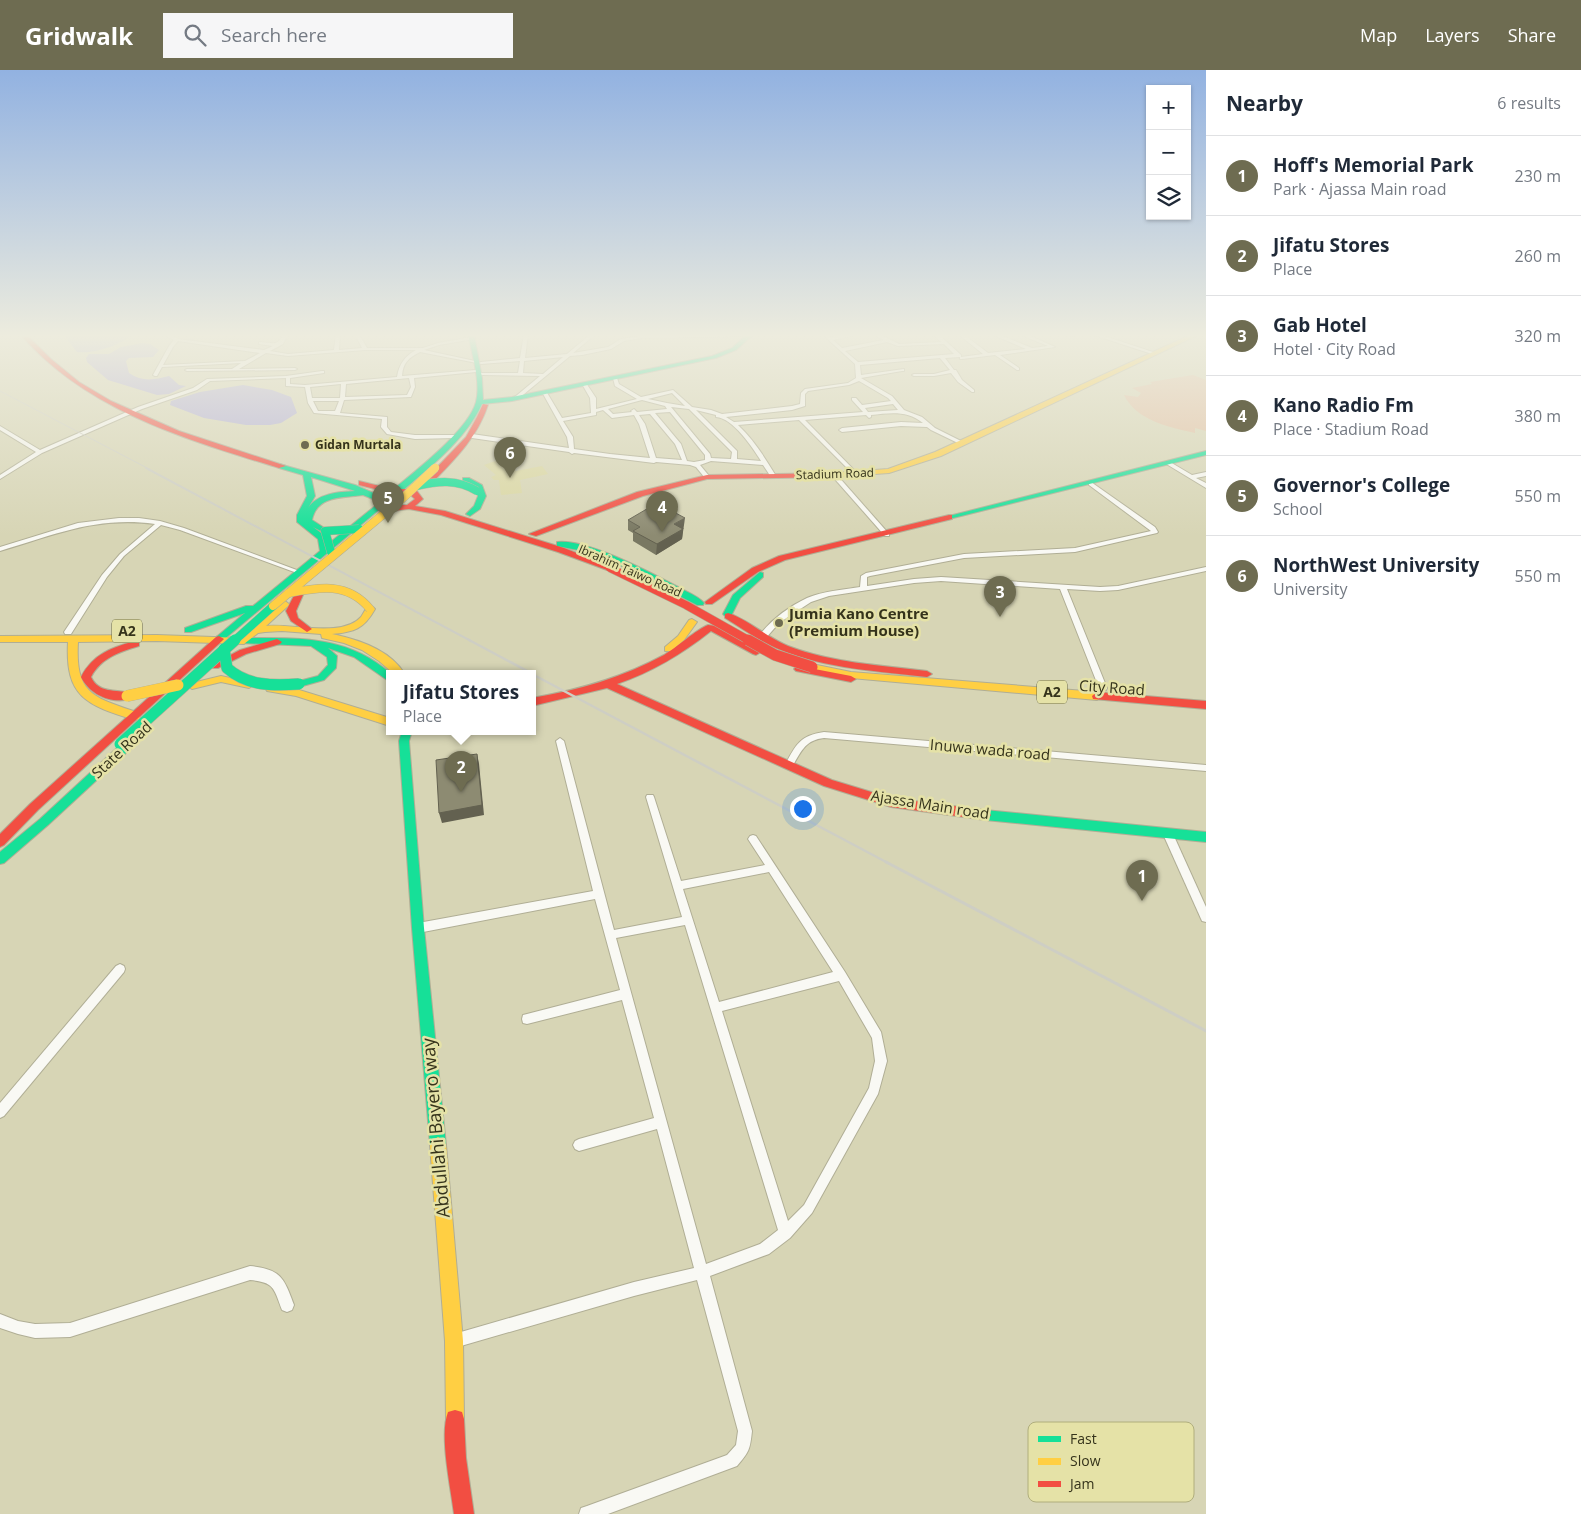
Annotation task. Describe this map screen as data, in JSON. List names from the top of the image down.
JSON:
{
  "streets": {
    "main road": [
      "Stadium Road",
      "Ibrahim Taiwo Road",
      "A2",
      "City Road",
      "State Road",
      "Ajassa Main road",
      "Abdullahi Bayero way"
    ],
    "street": ["Inuwa wada road"]
  },
  "crossings": [
    ["Stadium Road", "Ibrahim Taiwo Road"],
    ["Stadium Road", "City Road"],
    ["Ibrahim Taiwo Road", "A2"],
    ["Ibrahim Taiwo Road", "City Road"],
    ["Ibrahim Taiwo Road", "State Road"],
    ["A2", "State Road"],
    ["Inuwa wada road", "Ajassa Main road"]
  ],
  "places": ["Gidan Murtala", "Jumia Kano Centre (Premium House)"],
  "legend": ["Fast", "Slow", "Jam"],
  "page": {
    "header": "Gridwalk",
    "search": "Search here",
    "nav": ["Map", "Layers", "Share"],
    "heading": ["Nearby", "6 results"],
    "map_buttons": ["+", "−"],
    "list": [
      {
        "mark": "1",
        "name": "Hoff's Memorial Park",
        "note": "Park · Ajassa Main road",
        "value": "230 m"
      },
      {
        "mark": "2",
        "name": "Jifatu Stores",
        "note": "Place",
        "value": "260 m"
      },
      {
        "mark": "3",
        "name": "Gab Hotel",
        "note": "Hotel · City Road",
        "value": "320 m"
      },
      {
        "mark": "4",
        "name": "Kano Radio Fm",
        "note": "Place · Stadium Road",
        "value": "380 m"
      },
      {
        "mark": "5",
        "name": "Governor's College",
        "note": "School",
        "value": "550 m"
      },
      {
        "mark": "6",
        "name": "NorthWest University",
        "note": "University",
        "value": "550 m"
      }
    ],
    "pins": [
      "6",
      "5",
      "4",
      "3",
      "2",
      "1"
    ],
    "popup": ["Jifatu Stores", "Place"]
  }
}
